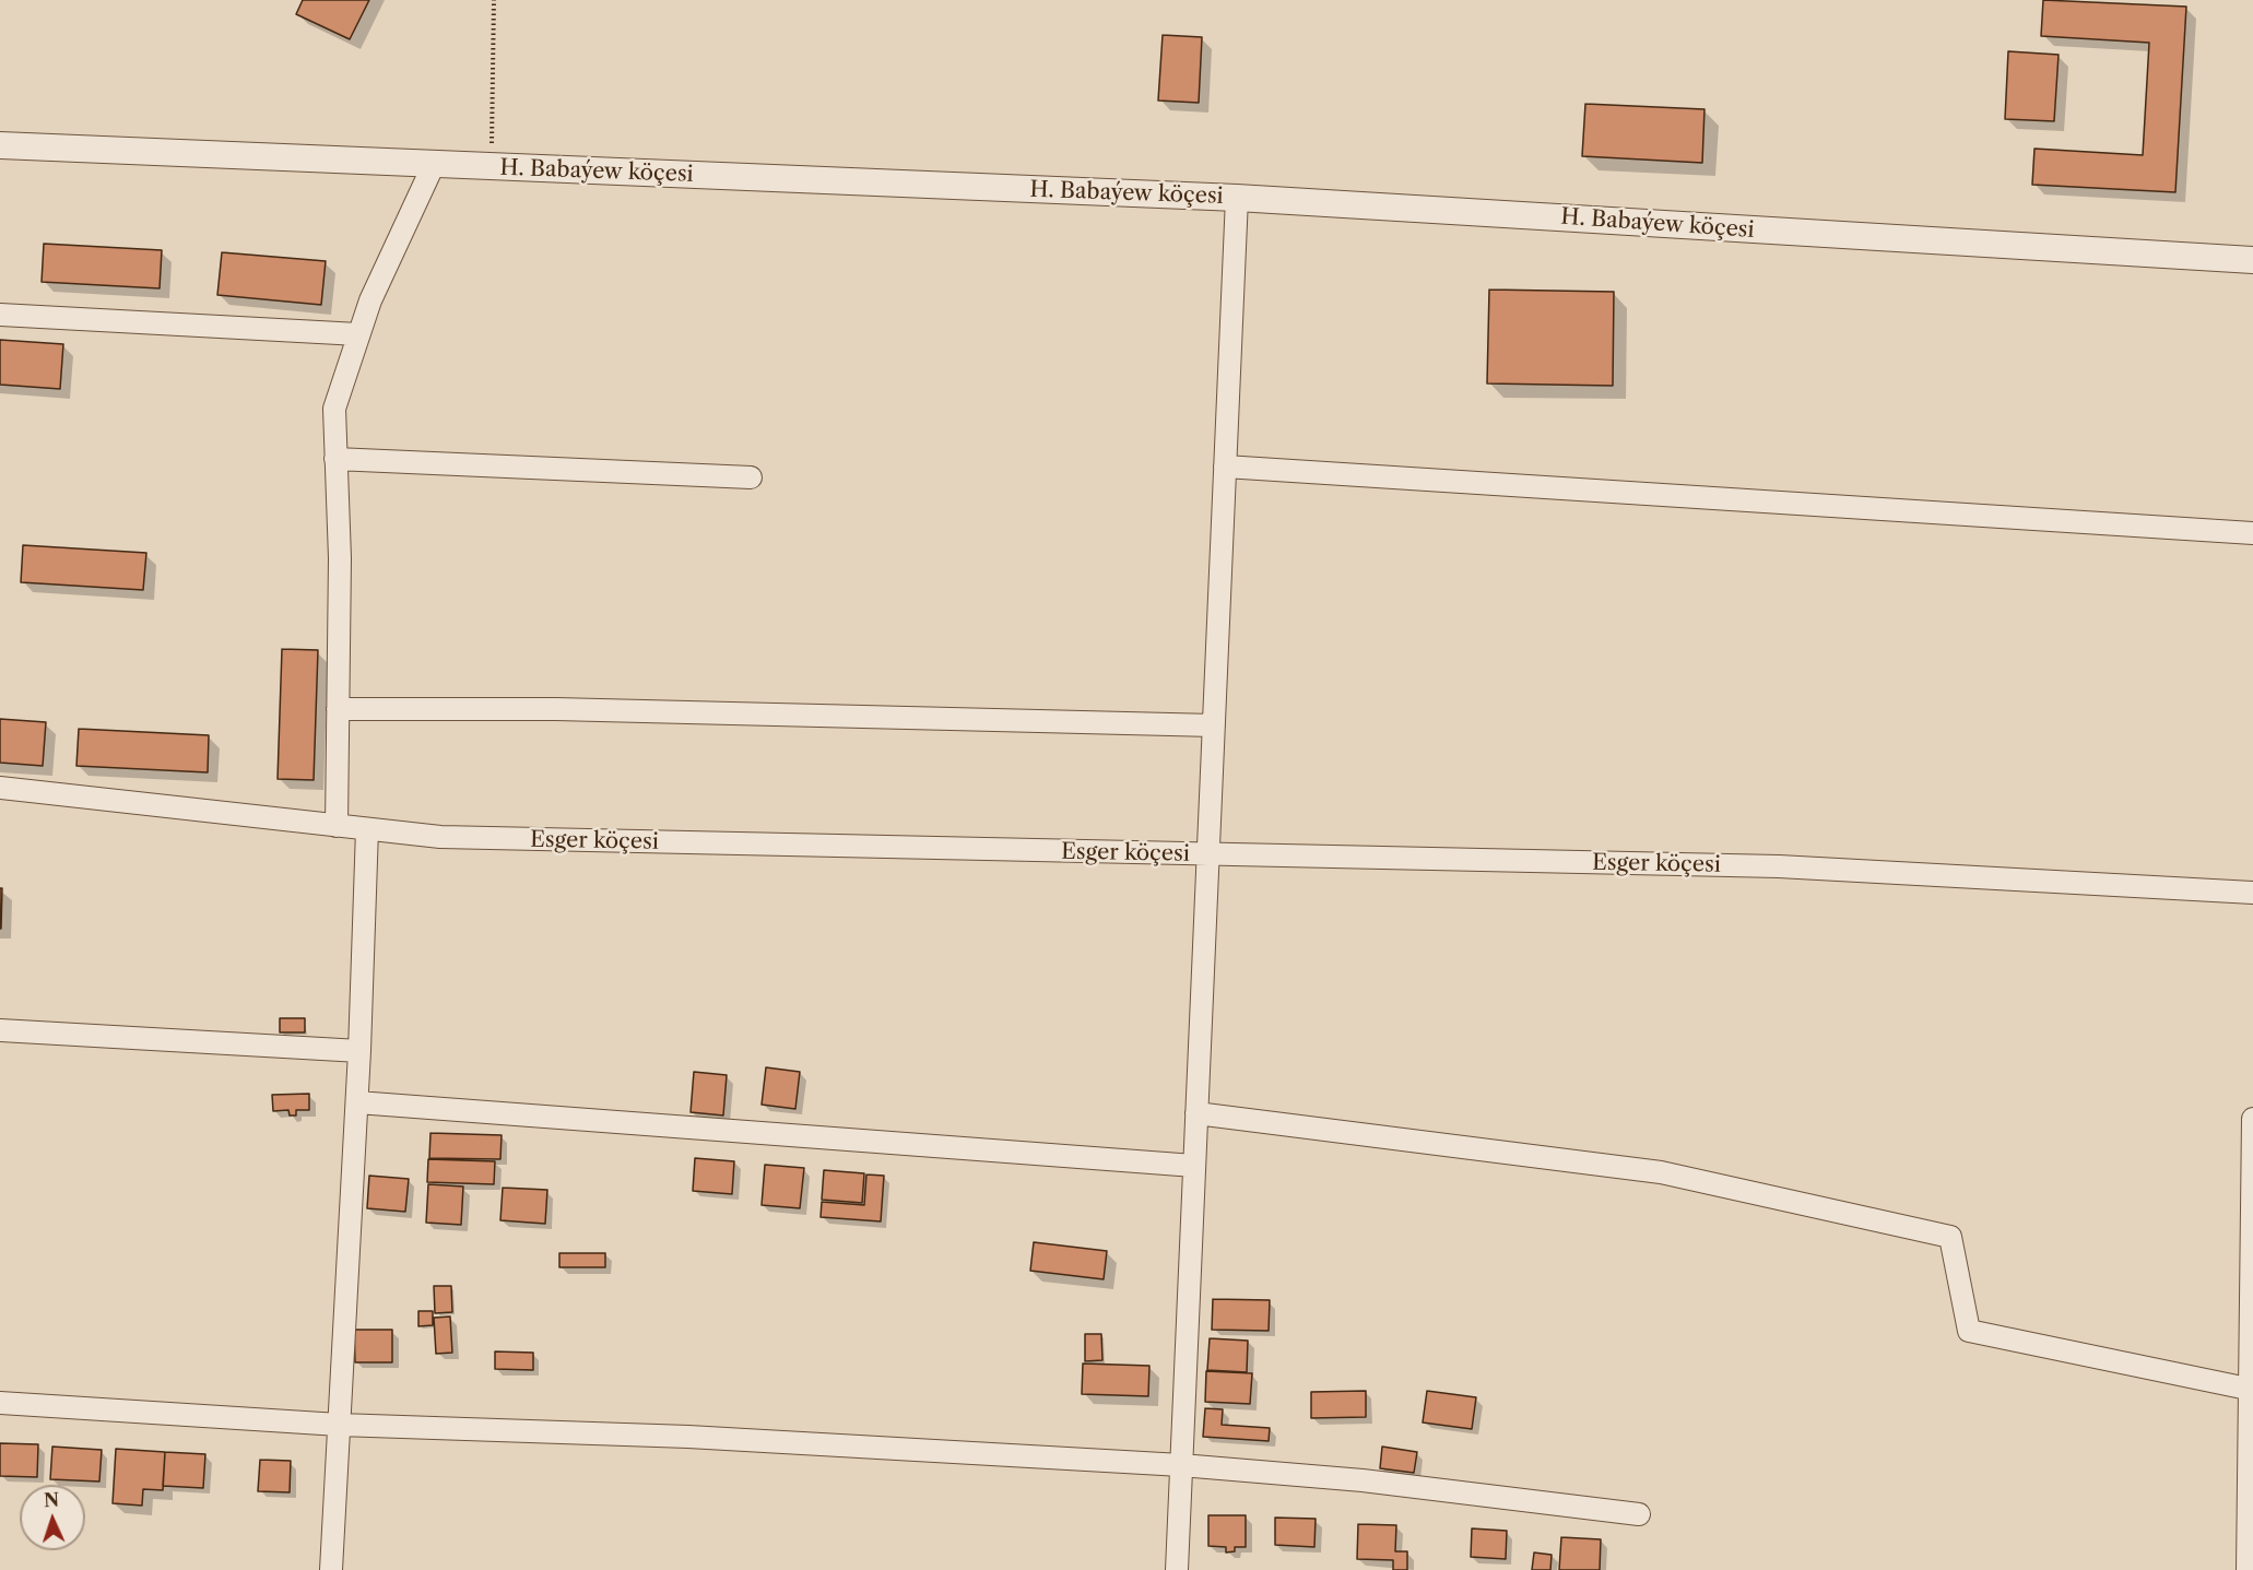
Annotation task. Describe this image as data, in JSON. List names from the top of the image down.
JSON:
{
  "streets": {
    "street": ["H. Babaýew köçesi", "Esger köçesi"]
  },
  "north": "top"
}
